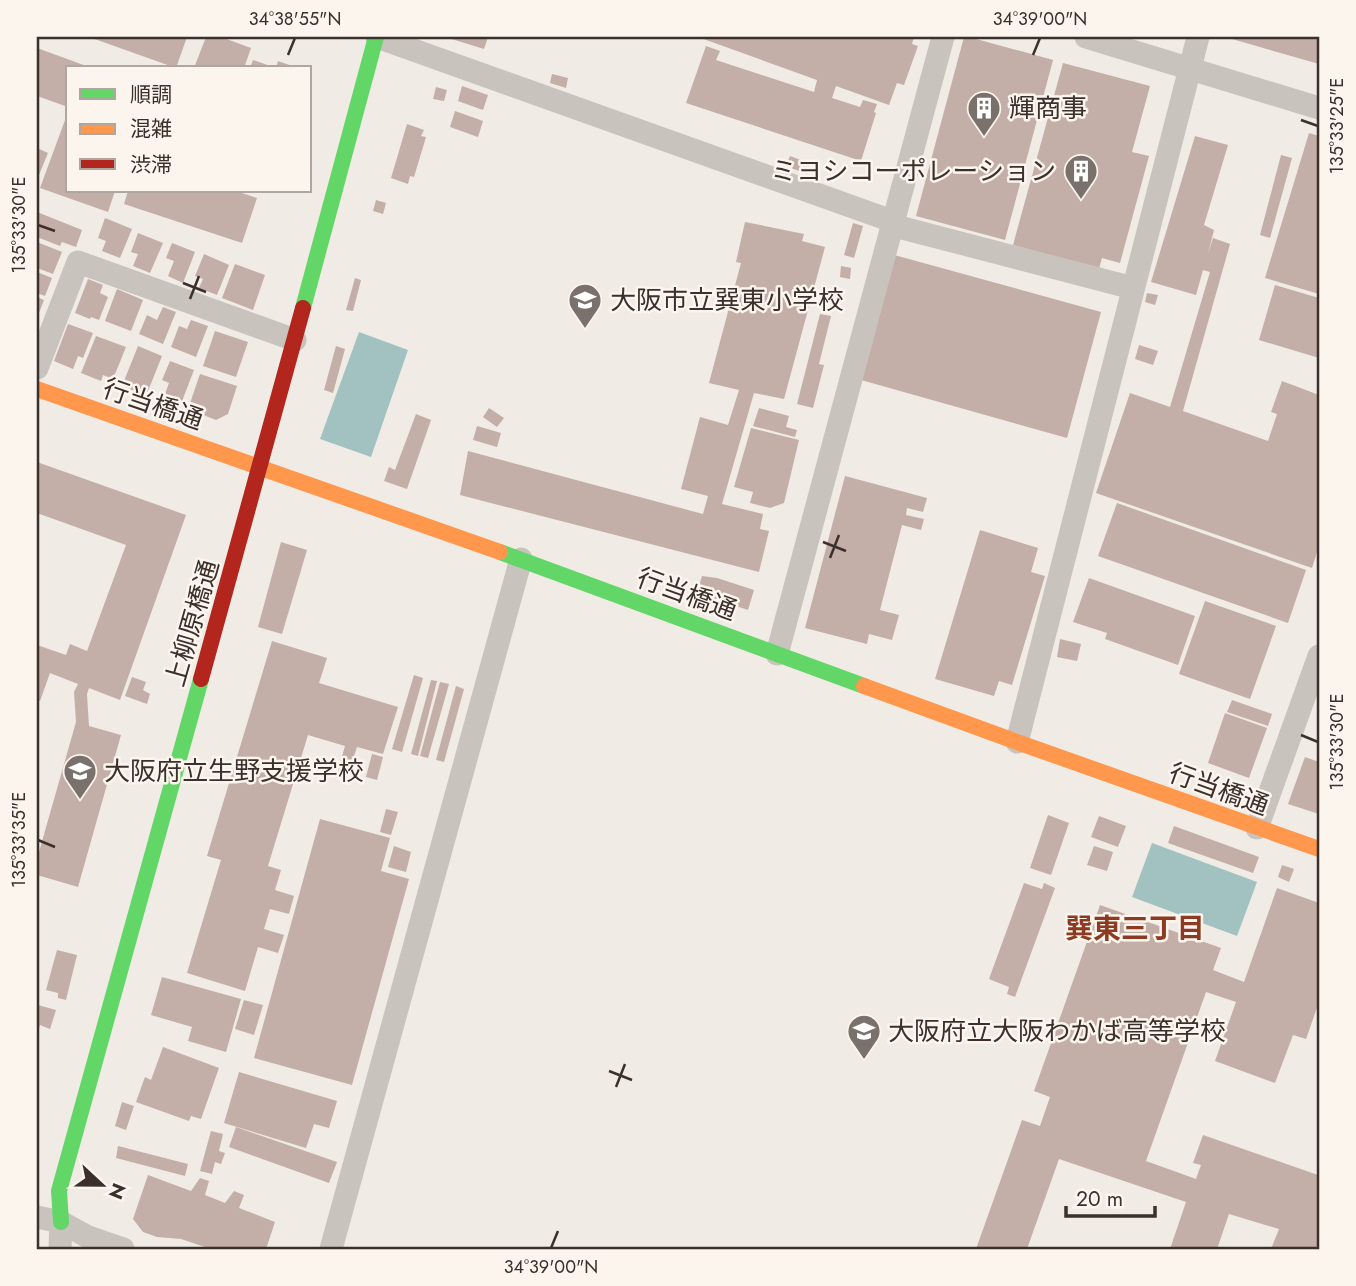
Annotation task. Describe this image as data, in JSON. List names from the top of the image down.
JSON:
{
  "streets": {
    "street": ["行当橋通", "上柳原橋通"]
  },
  "crossings": [
    ["行当橋通", "上柳原橋通"]
  ],
  "districts": ["巽東三丁目"],
  "places": {
    "building": ["輝商事", "ミヨシコーポレーション"],
    "school or university": ["大阪市立巽東小学校", "大阪府立生野支援学校", "大阪府立大阪わかば高等学校"]
  },
  "legend": ["順調", "混雑", "渋滞"],
  "scale_bar": "20 m",
  "north": "right",
  "coordinates": [
    "34°38'55\"N",
    "34°39'00\"N",
    "135°33'25\"E",
    "135°33'30\"E",
    "135°33'35\"E"
  ]
}
